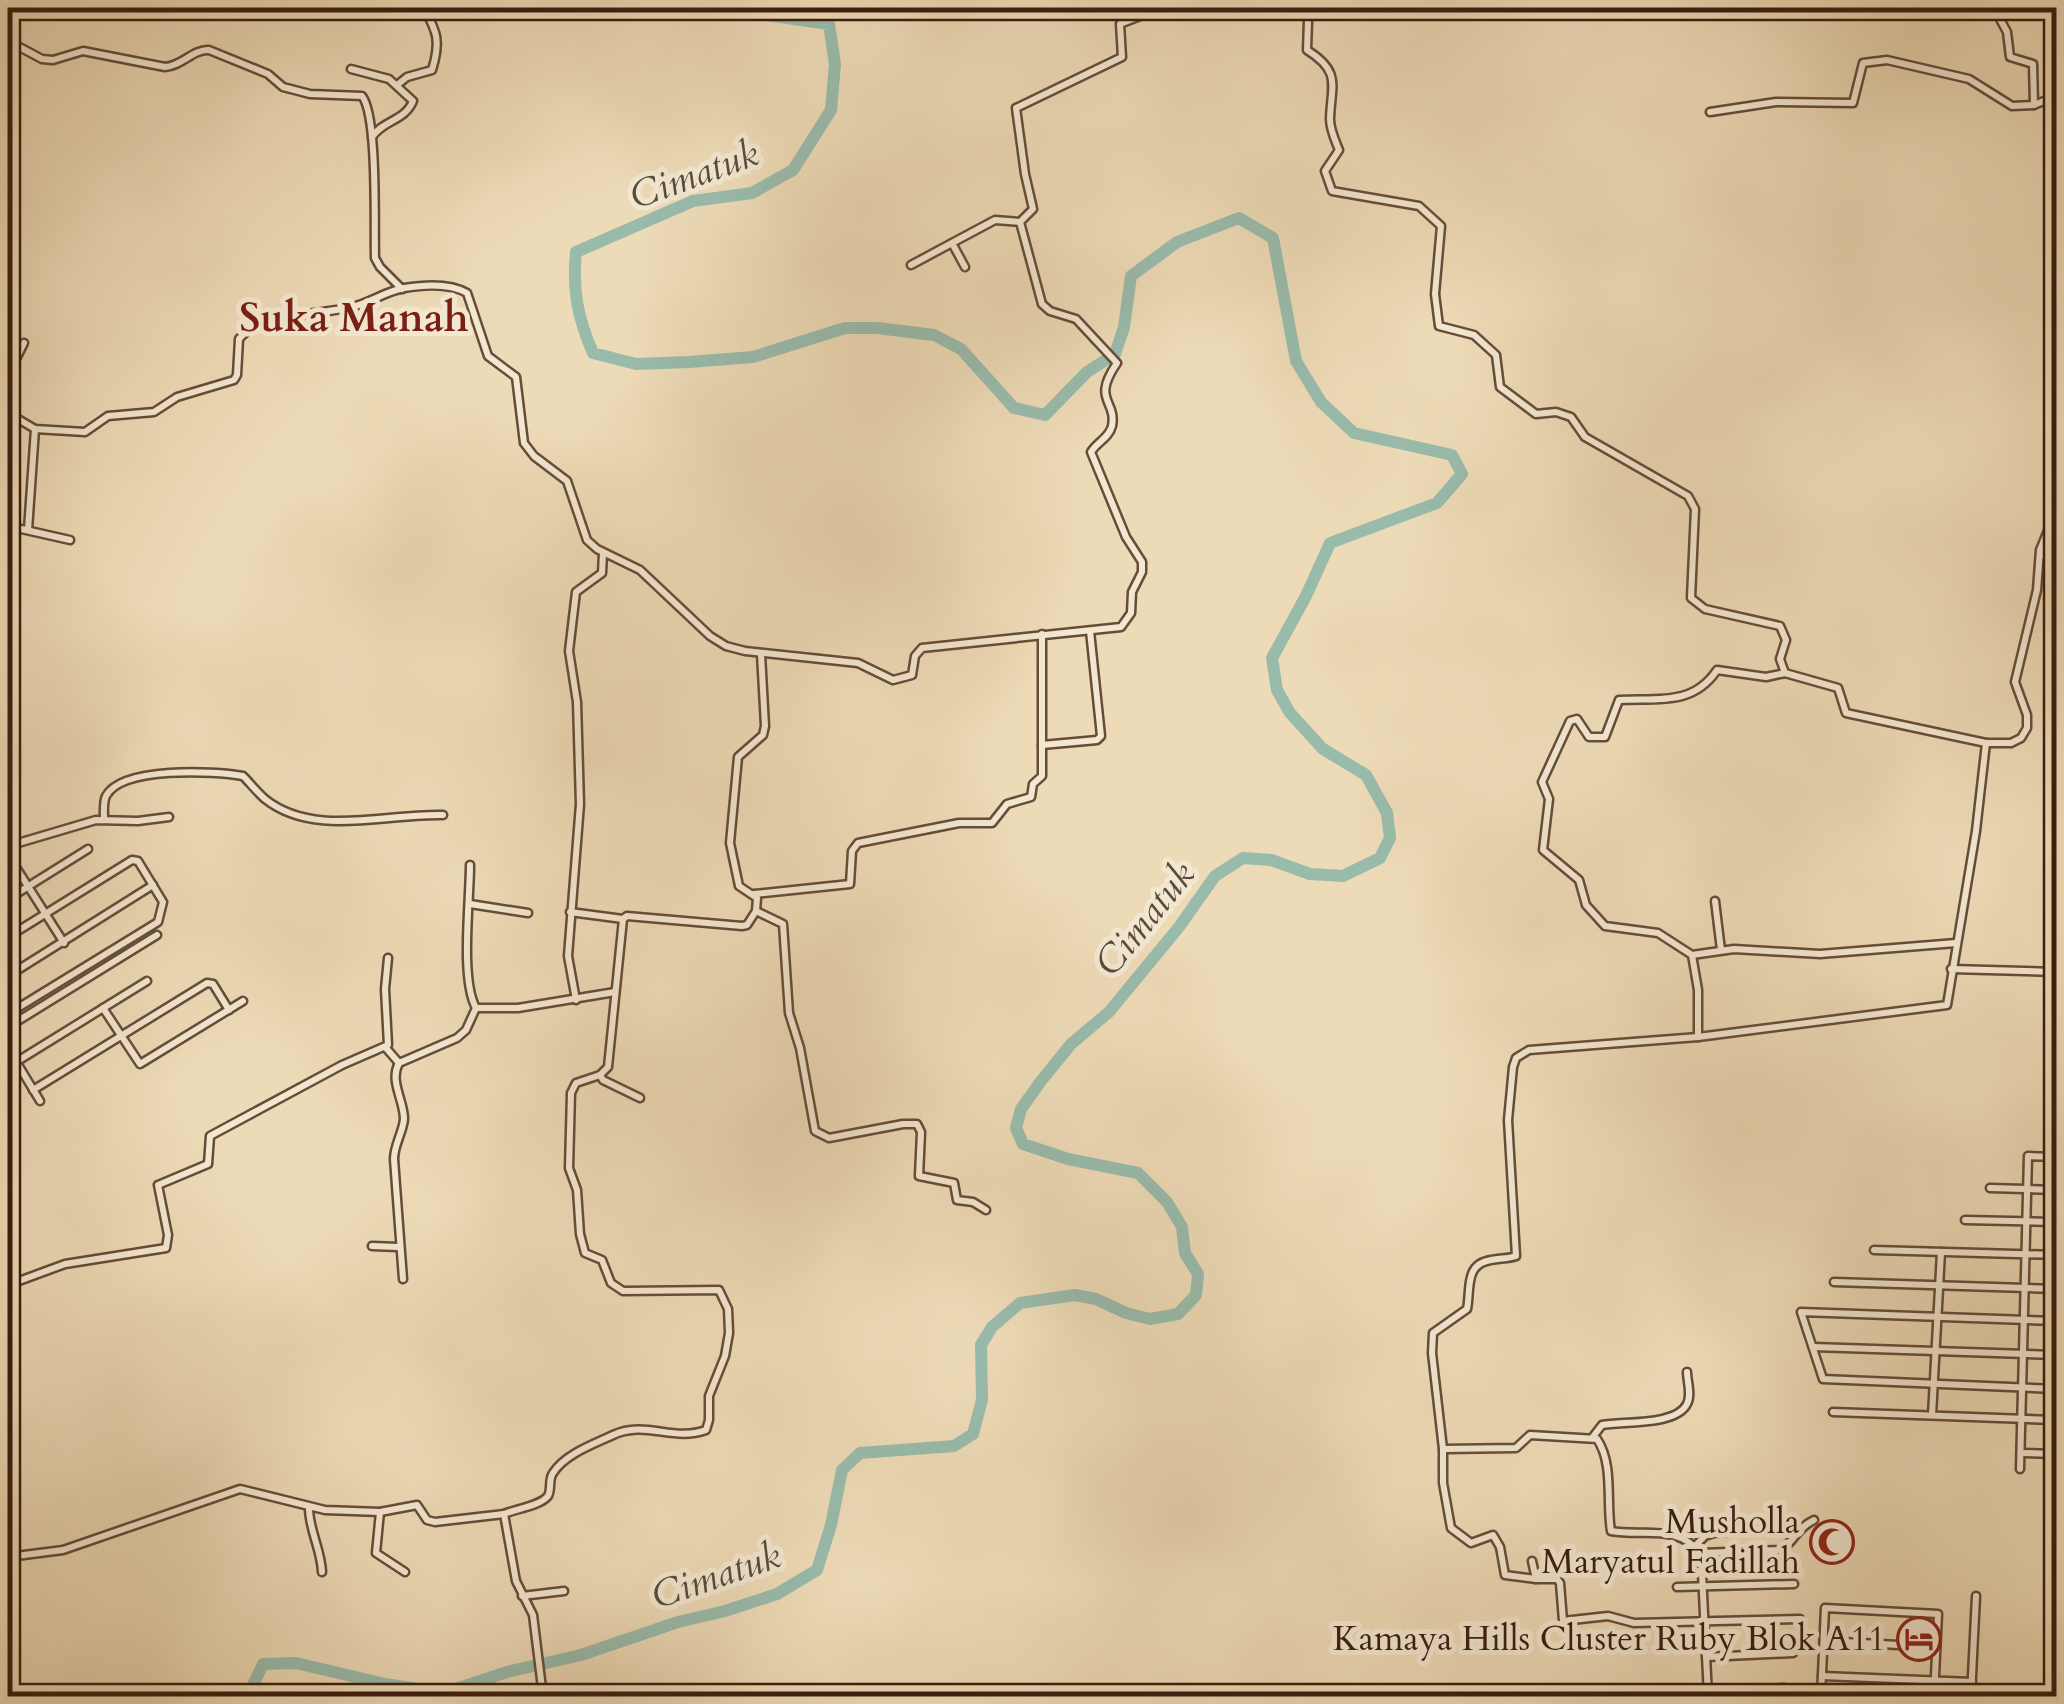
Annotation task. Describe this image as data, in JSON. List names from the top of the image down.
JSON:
{
  "districts": ["Suka Manah"],
  "water": ["Cimatuk"],
  "places": {
    "mosque": ["Musholla Maryatul Fadillah"],
    "hotel": ["Kamaya Hills Cluster Ruby Blok A11"]
  }
}
